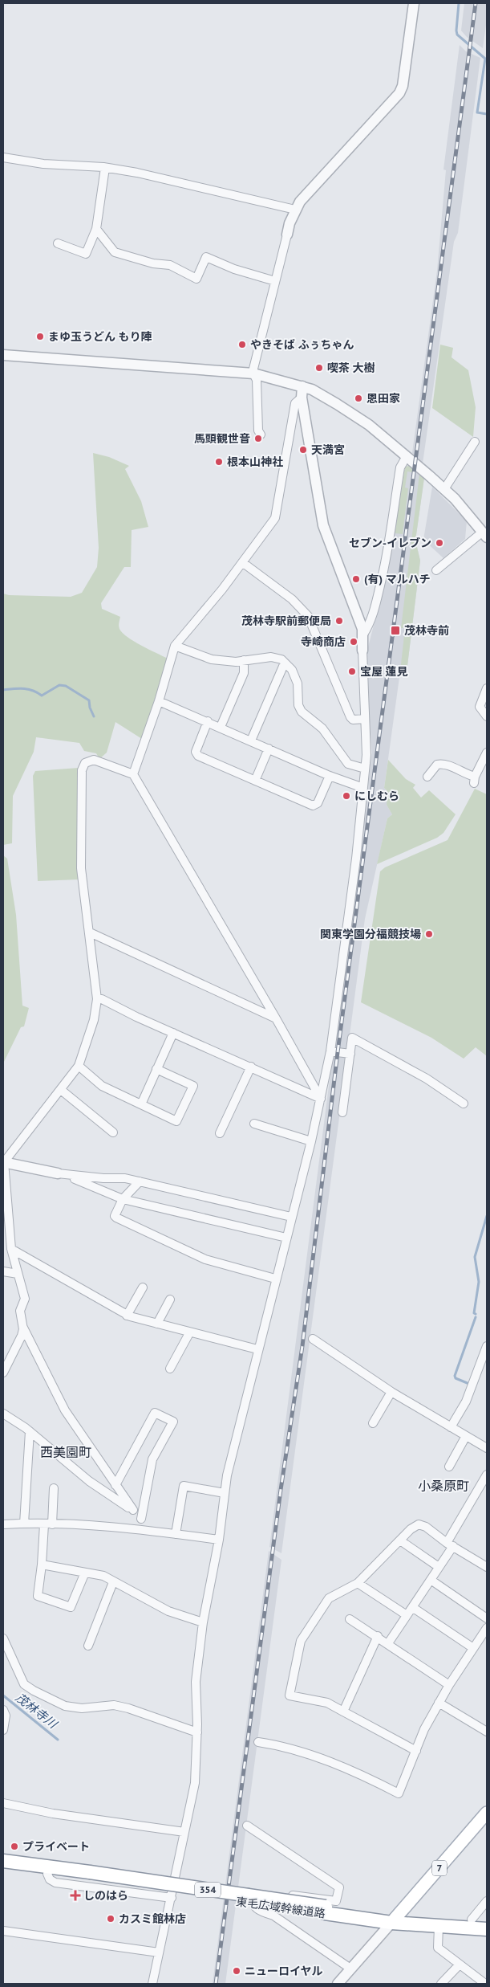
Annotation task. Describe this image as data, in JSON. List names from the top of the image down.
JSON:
{
  "streets": {
    "highway": ["354", "東毛広域幹線道路"],
    "main road": ["7"]
  },
  "crossings": [
    ["7", "東毛広域幹線道路"]
  ],
  "districts": ["西美園町", "小桑原町"],
  "water": ["茂林寺川"],
  "places": {
    "other": [
      "まゆ玉うどん もり陣",
      "やきそば ふぅちゃん",
      "喫茶 大樹",
      "恩田家",
      "馬頭観世音",
      "天満宮",
      "根本山神社",
      "セブン-イレブン",
      "(有) マルハチ",
      "茂林寺駅前郵便局",
      "寺崎商店",
      "宝屋 蓮見",
      "にしむら",
      "関東学園分福競技場",
      "プライベート",
      "カスミ館林店",
      "ニューロイヤル"
    ],
    "transit": ["茂林寺前"],
    "health": ["しのはら"]
  }
}
